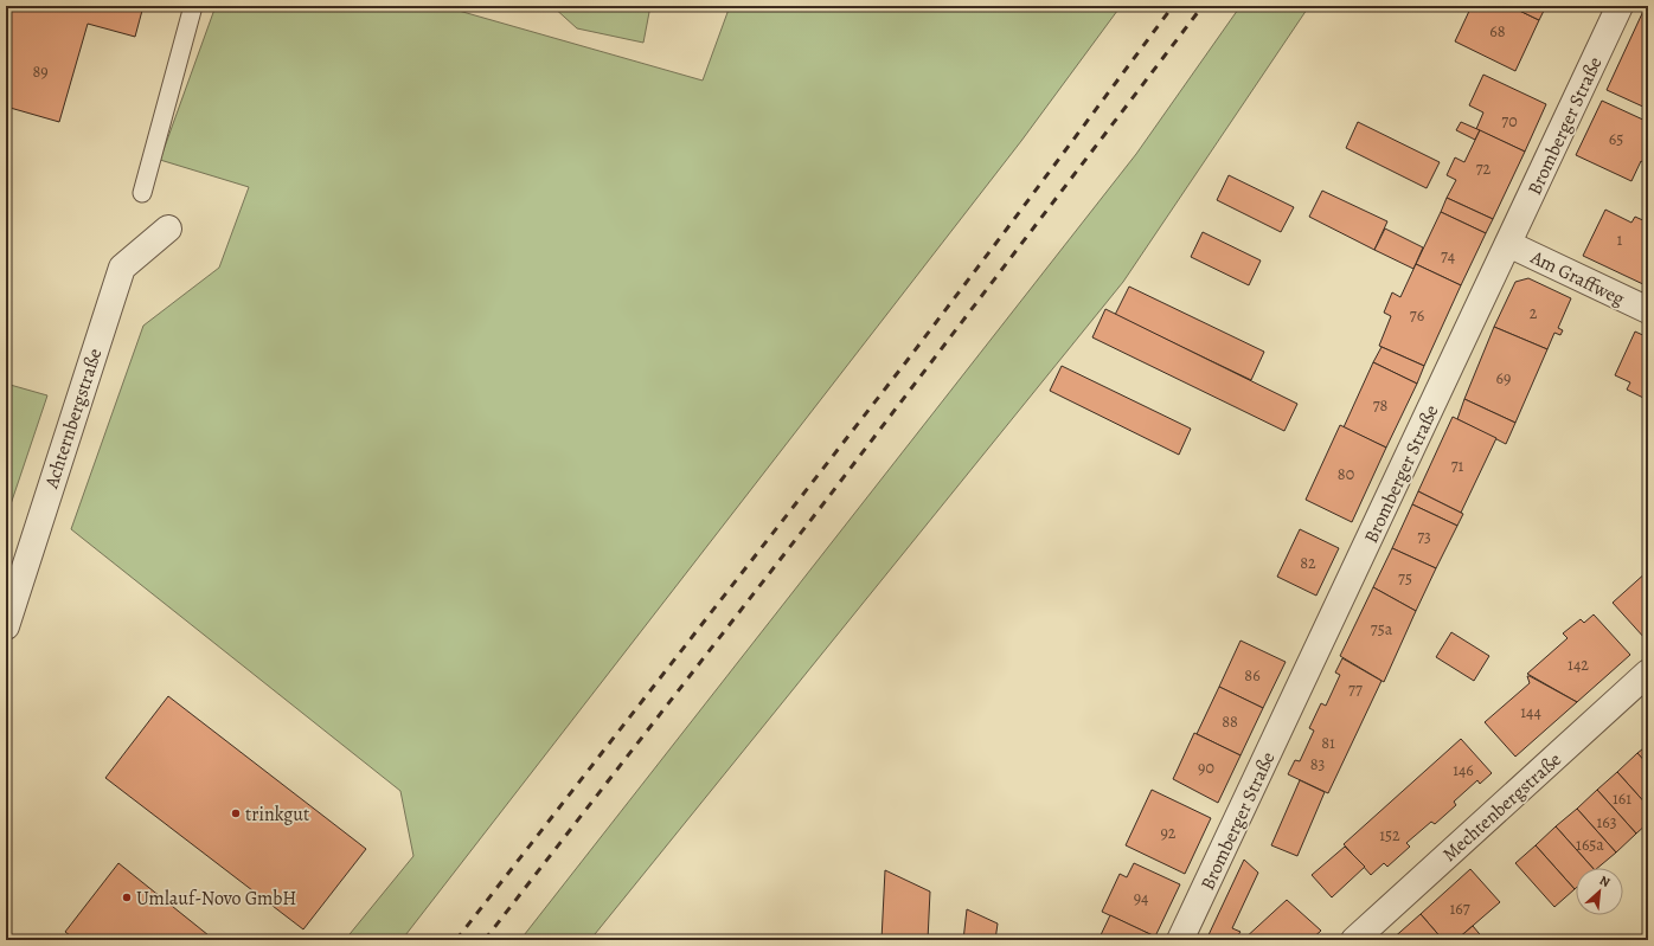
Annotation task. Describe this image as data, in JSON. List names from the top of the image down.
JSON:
{
  "streets": {
    "street": [
      "Bromberger Straße",
      "Am Graffweg",
      "Achternbergstraße",
      "Mechtenbergstraße"
    ]
  },
  "crossings": [
    ["Bromberger Straße", "Am Graffweg"]
  ],
  "places": ["trinkgut", "Umlauf-Novo GmbH"],
  "house_numbers": [
    "68",
    "89",
    "70",
    "65",
    "72",
    "1",
    "74",
    "2",
    "76",
    "69",
    "78",
    "71",
    "80",
    "73",
    "82",
    "75",
    "75a",
    "142",
    "86",
    "77",
    "144",
    "88",
    "81",
    "83",
    "90",
    "146",
    "161",
    "163",
    "92",
    "152",
    "165a",
    "94",
    "167"
  ],
  "north": "top right"
}
